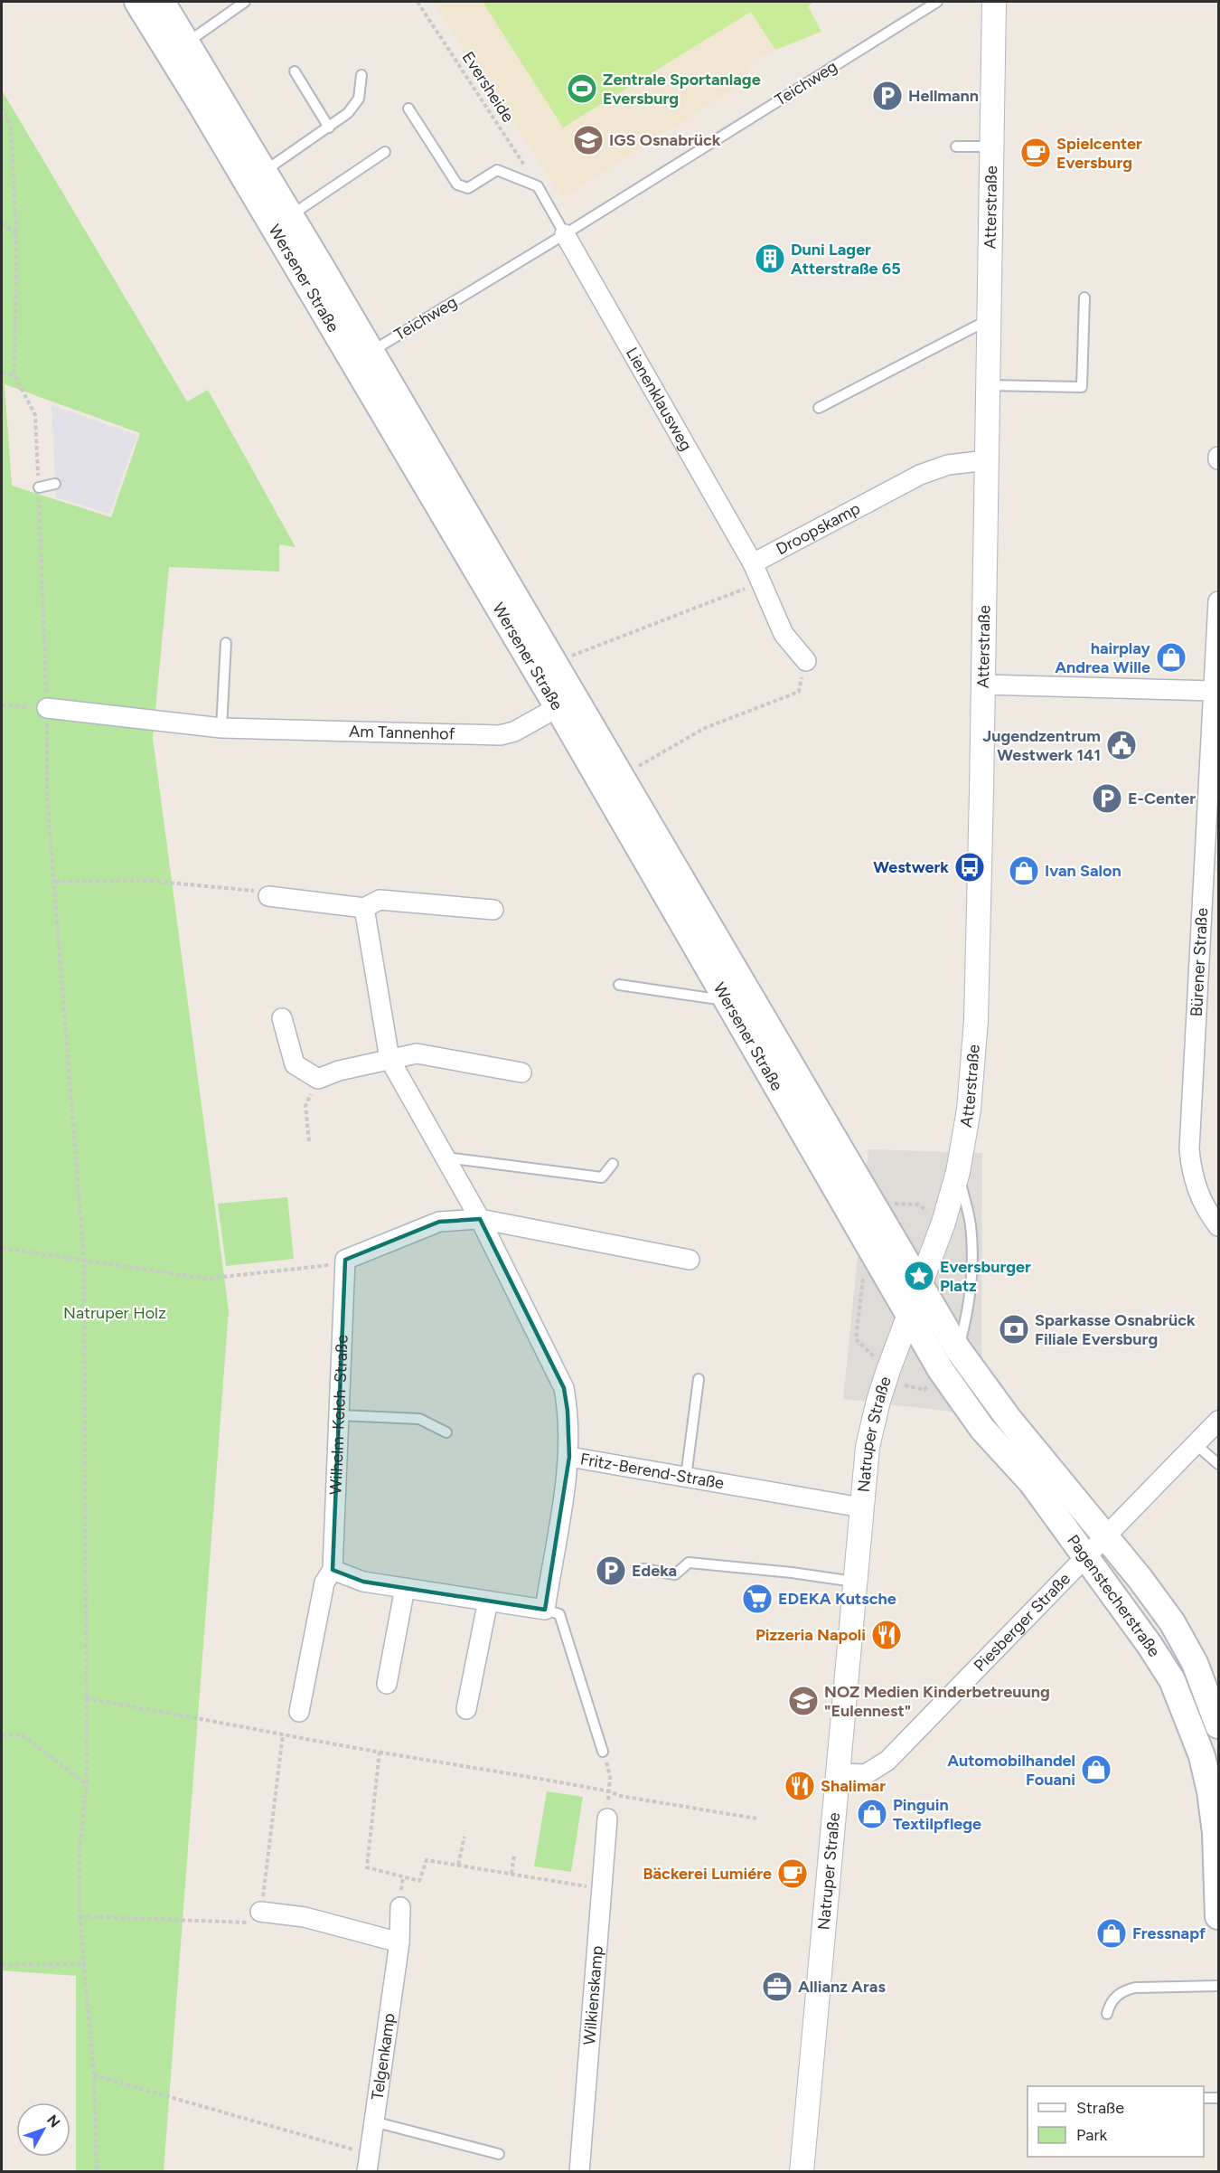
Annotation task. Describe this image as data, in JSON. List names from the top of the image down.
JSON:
{
  "streets": {
    "main road": ["Wersener Straße", "Pagenstecherstraße"],
    "street": [
      "Atterstraße",
      "Lienenklausweg",
      "Droopskamp",
      "Am Tannenhof",
      "Bürener Straße",
      "Wilhelm-Kelch-Straße",
      "Natruper Straße",
      "Fritz-Berend-Straße",
      "Piesberger Straße",
      "Wilkienskamp",
      "Telgenkamp"
    ],
    "lane": ["Teichweg"],
    "path": ["Eversheide"]
  },
  "crossings": [
    ["Teichweg", "Wersener Straße"],
    ["Teichweg", "Lienenklausweg"],
    ["Atterstraße", "Wersener Straße"],
    ["Atterstraße", "Droopskamp"],
    ["Atterstraße", "Pagenstecherstraße"],
    ["Wersener Straße", "Am Tannenhof"],
    ["Wersener Straße", "Natruper Straße"],
    ["Wersener Straße", "Pagenstecherstraße"],
    ["Lienenklausweg", "Droopskamp"],
    ["Natruper Straße", "Fritz-Berend-Straße"],
    ["Natruper Straße", "Pagenstecherstraße"],
    ["Natruper Straße", "Piesberger Straße"],
    ["Pagenstecherstraße", "Piesberger Straße"]
  ],
  "parks": ["Natruper Holz"],
  "places": {
    "sports": ["Zentrale Sportanlage Eversburg"],
    "parking": ["Hellmann", "E-Center", "Edeka"],
    "school or university": ["IGS Osnabrück", "NOZ Medien Kinderbetreuung \"Eulennest\""],
    "cafe": ["Spielcenter Eversburg", "Bäckerei Lumiére"],
    "building": ["Duni Lager Atterstraße 65"],
    "shop": [
      "hairplay Andrea Wille",
      "Ivan Salon",
      "Automobilhandel Fouani",
      "Pinguin Textilpflege",
      "Fressnapf"
    ],
    "public building": ["Jugendzentrum Westwerk 141"],
    "bus stop": ["Westwerk"],
    "place": ["Eversburger Platz"],
    "bank": ["Sparkasse Osnabrück Filiale Eversburg"],
    "supermarket": ["EDEKA Kutsche"],
    "restaurant": ["Pizzeria Napoli", "Shalimar"],
    "office": ["Allianz Aras"]
  },
  "legend": ["Straße", "Park"],
  "north": "top right"
}
